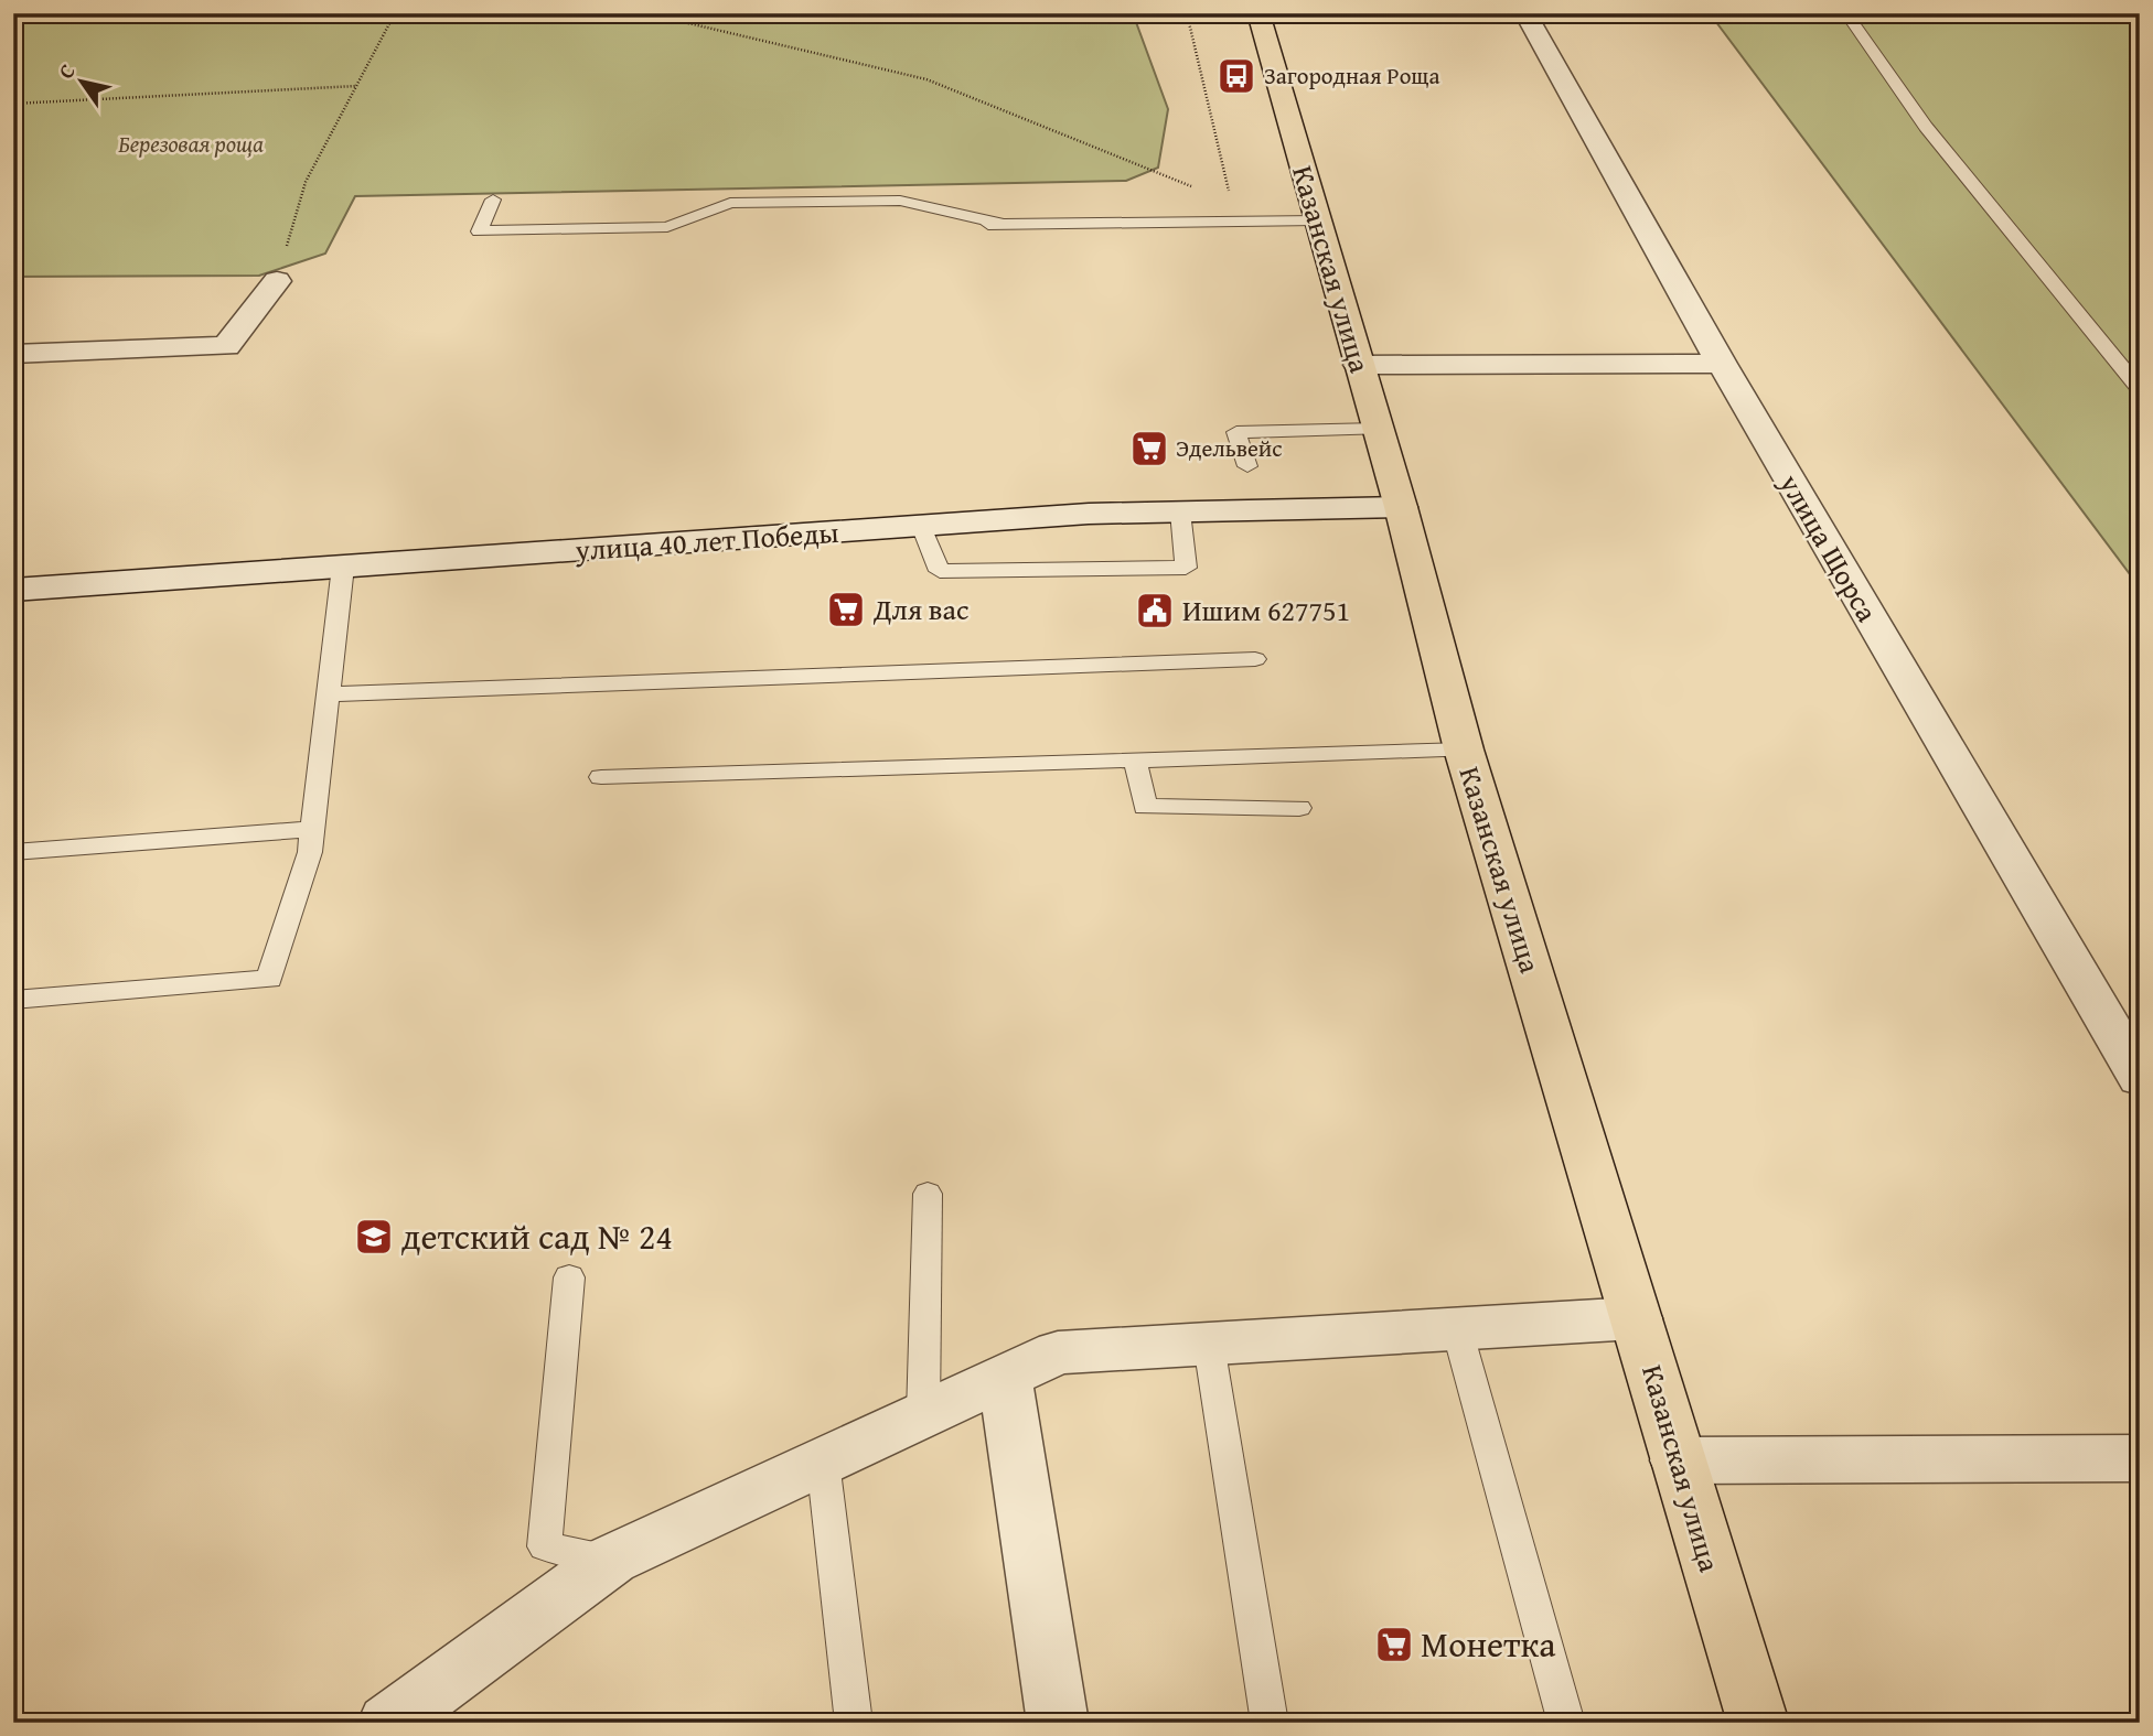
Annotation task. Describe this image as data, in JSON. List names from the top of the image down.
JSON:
{
  "streets": {
    "main road": ["Казанская улица"],
    "street": ["улица 40 лет Победы", "улица Щорса"]
  },
  "crossings": [
    ["Казанская улица", "улица 40 лет Победы"]
  ],
  "parks": ["Березовая роща"],
  "places": {
    "bus stop": ["Загородная Роща"],
    "supermarket": ["Эдельвейс", "Для вас", "Монетка"],
    "public building": ["Ишим 627751"],
    "school or university": ["детский сад № 24"]
  },
  "north": "top left"
}
